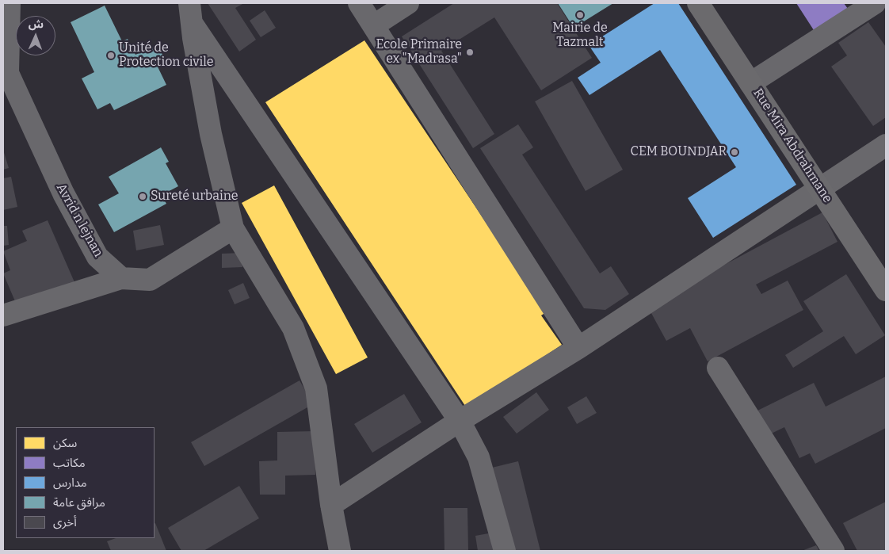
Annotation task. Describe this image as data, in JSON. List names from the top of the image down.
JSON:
{
  "streets": {
    "main road": ["Rue Mira Abdrahmane"],
    "street": ["Avrid n lejnan"]
  },
  "places": [
    "Mairie de Tazmalt",
    "Ecole Primaire ex \"Madrasa\"",
    "Unité de Protection civile",
    "CEM BOUNDJAR",
    "Sureté urbaine"
  ],
  "legend": [
    "سكن",
    "مكاتب",
    "مدارس",
    "مرافق عامة",
    "أخرى"
  ],
  "north": "top"
}
